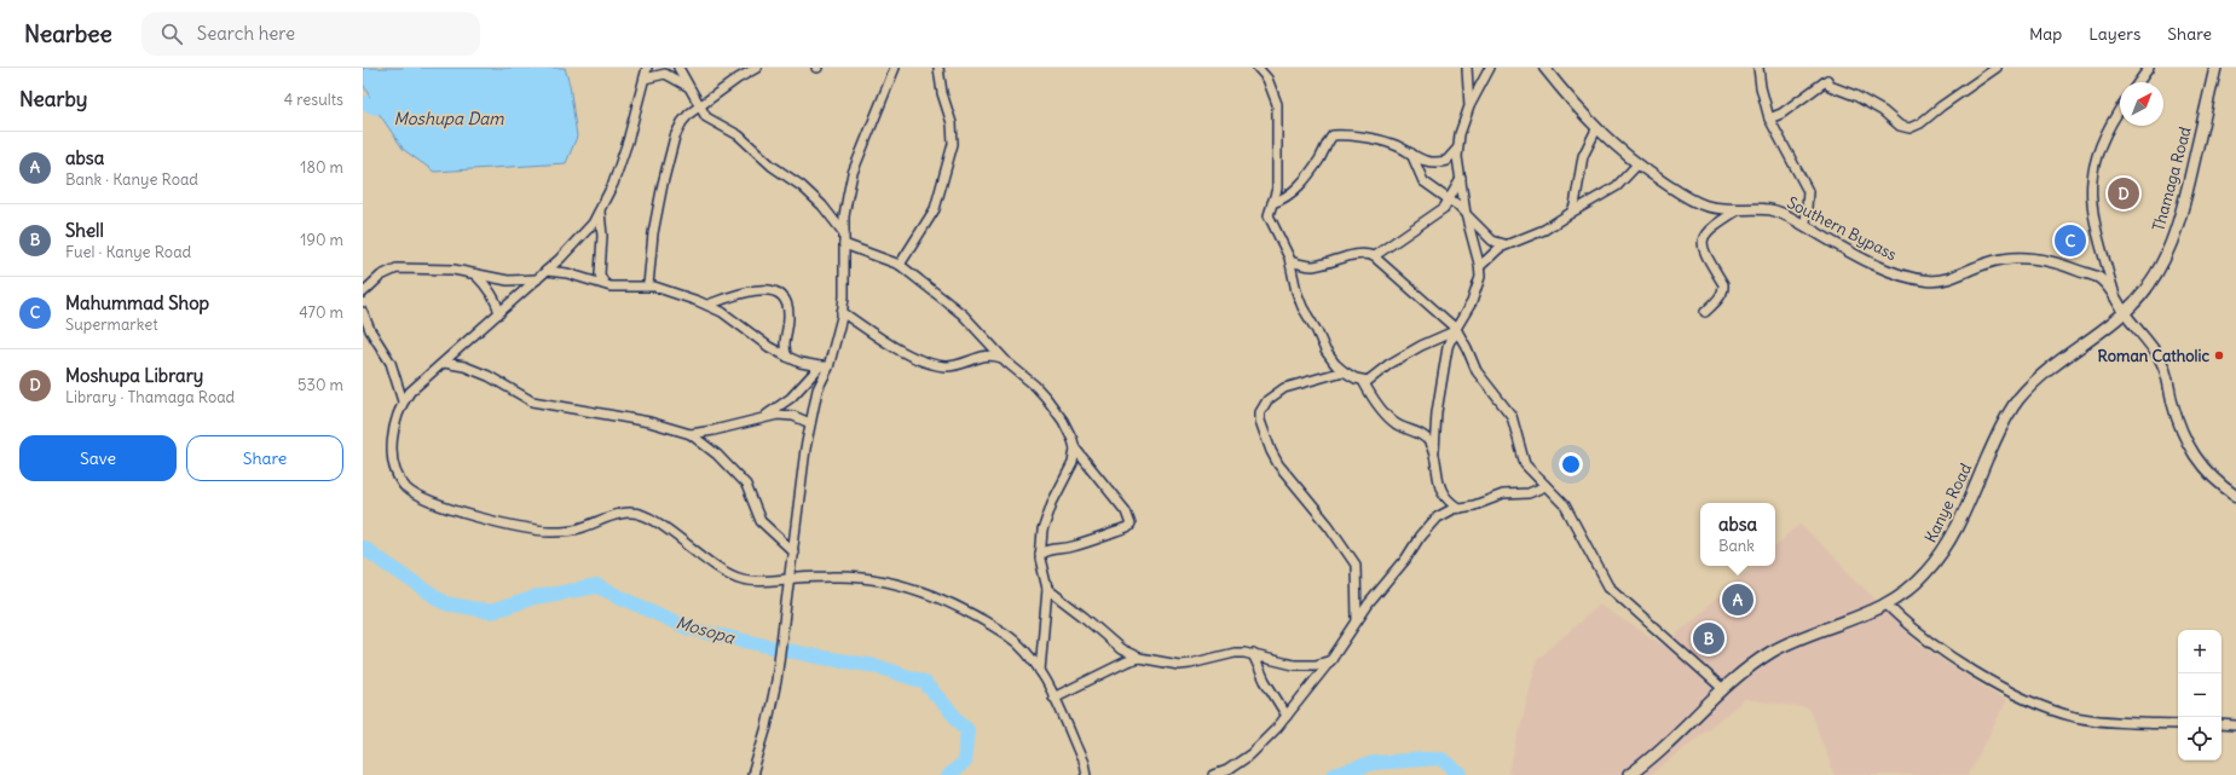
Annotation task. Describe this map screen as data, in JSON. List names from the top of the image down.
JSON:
{
  "streets": {
    "main road": ["Thamaga Road", "Kanye Road"],
    "street": ["Southern Bypass"]
  },
  "crossings": [
    ["Thamaga Road", "Southern Bypass"],
    ["Thamaga Road", "Kanye Road"],
    ["Southern Bypass", "Kanye Road"]
  ],
  "water": ["Moshupa Dam", "Mosopa"],
  "places": ["Roman Catholic"],
  "north": "top right",
  "page": {
    "header": "Nearbee",
    "search": "Search here",
    "nav": ["Map", "Layers", "Share"],
    "heading": ["Nearby", "4 results"],
    "list": [
      {
        "mark": "A",
        "name": "absa",
        "note": "Bank · Kanye Road",
        "value": "180 m"
      },
      {
        "mark": "B",
        "name": "Shell",
        "note": "Fuel · Kanye Road",
        "value": "190 m"
      },
      {
        "mark": "C",
        "name": "Mahummad Shop",
        "note": "Supermarket",
        "value": "470 m"
      },
      {
        "mark": "D",
        "name": "Moshupa Library",
        "note": "Library · Thamaga Road",
        "value": "530 m"
      }
    ],
    "pins": [
      "D",
      "C",
      "A",
      "B"
    ],
    "buttons": ["Save", "Share"],
    "popup": ["absa", "Bank"],
    "map_buttons": ["+", "−"]
  }
}
